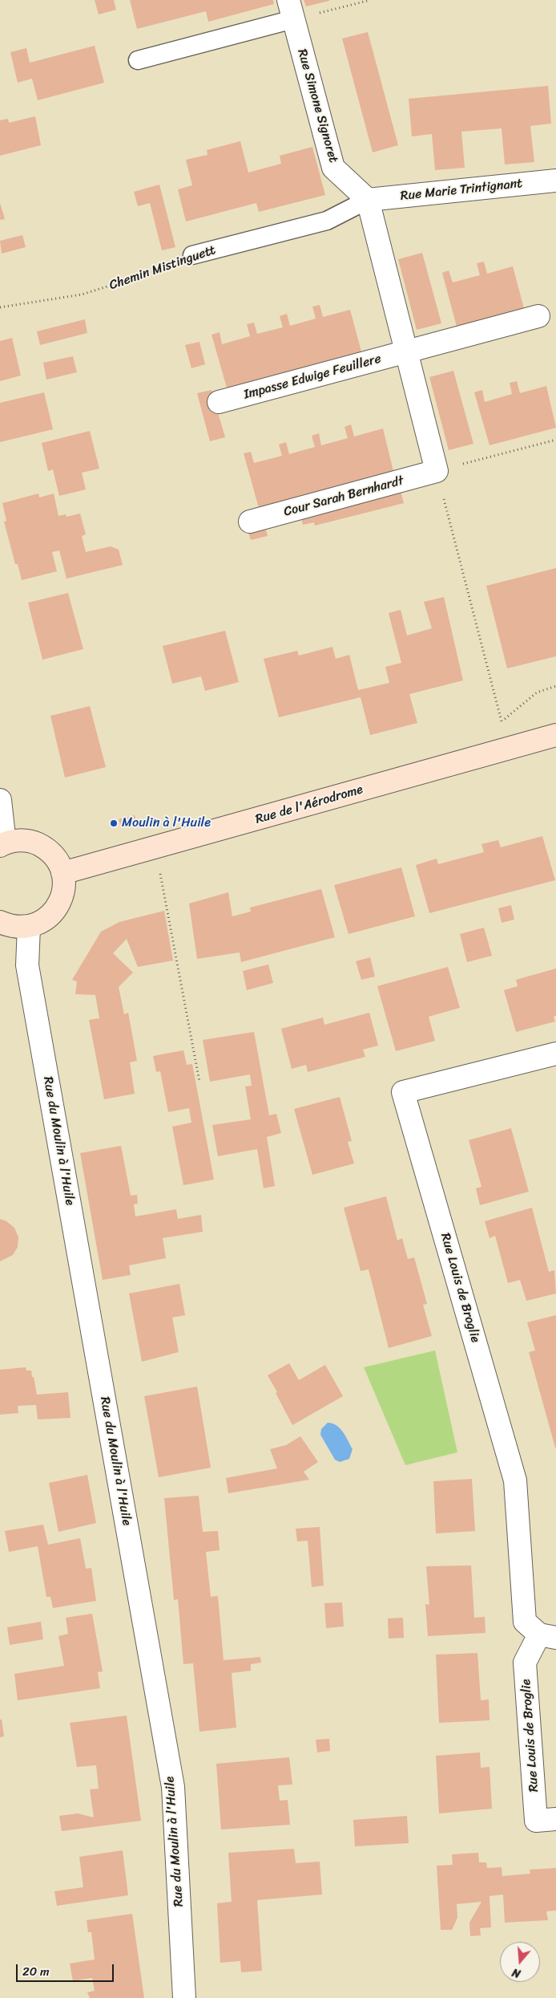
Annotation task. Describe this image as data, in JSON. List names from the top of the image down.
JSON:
{
  "streets": {
    "street": [
      "Rue Simone Signoret",
      "Rue Marie Trintignant",
      "Impasse Edwige Feuillere",
      "Cour Sarah Bernhardt",
      "Rue de l'Aérodrome",
      "Rue du Moulin à l'Huile",
      "Rue Louis de Broglie"
    ],
    "lane": ["Chemin Mistinguett"]
  },
  "crossings": [
    ["Rue Simone Signoret", "Rue Marie Trintignant"],
    ["Rue Simone Signoret", "Chemin Mistinguett"],
    ["Rue Marie Trintignant", "Chemin Mistinguett"]
  ],
  "places": ["Moulin à l'Huile"],
  "scale_bar": "20 m",
  "north": "bottom"
}
